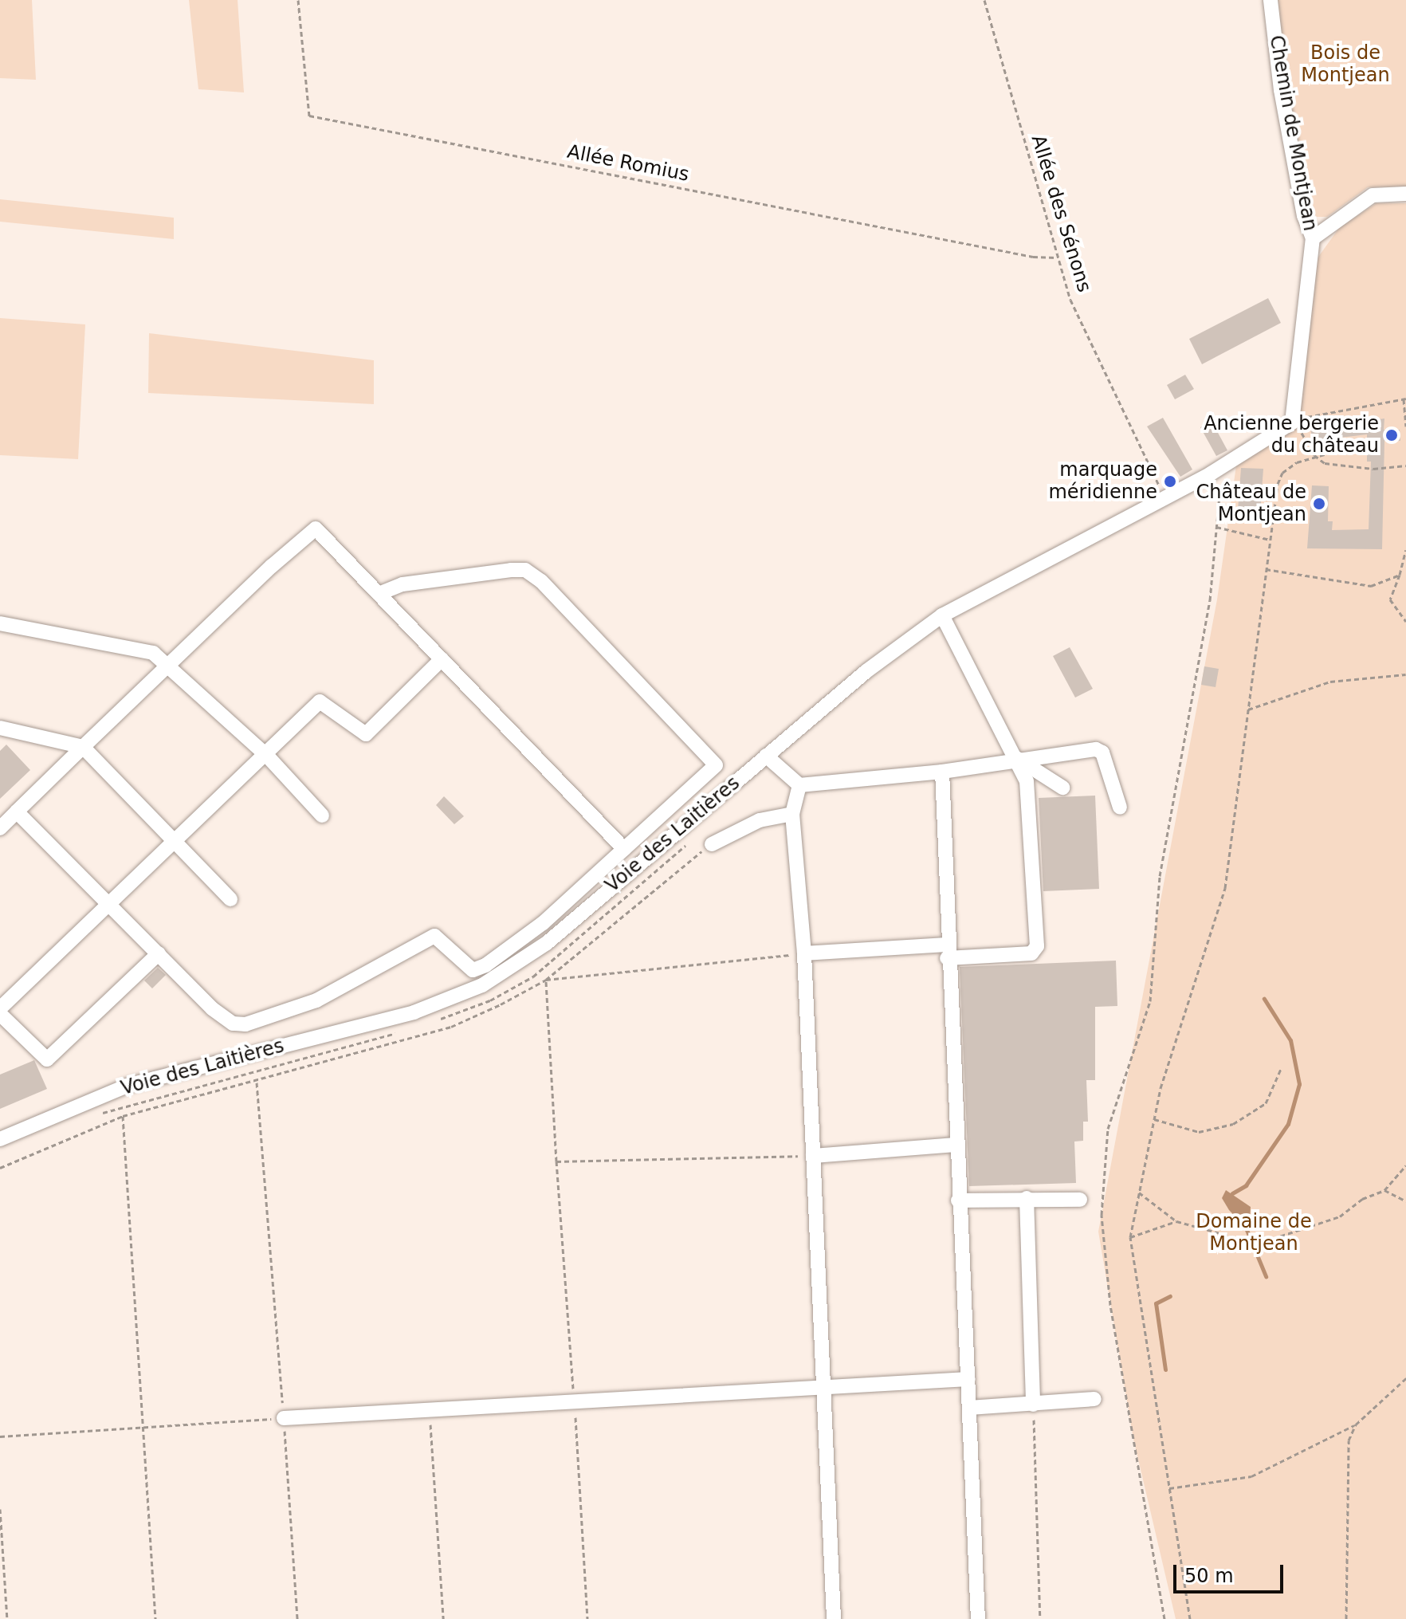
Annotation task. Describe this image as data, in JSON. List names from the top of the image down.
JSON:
{
  "streets": {
    "street": ["Chemin de Montjean", "Voie des Laitières"],
    "path": ["Allée Romius", "Allée des Sénons"]
  },
  "crossings": [
    ["Chemin de Montjean", "Voie des Laitières"],
    ["Allée Romius", "Allée des Sénons"],
    ["Allée des Sénons", "Voie des Laitières"]
  ],
  "parks": ["Bois de Montjean", "Domaine de Montjean"],
  "places": ["Ancienne bergerie du château", "marquage méridienne", "Château de Montjean"],
  "scale_bar": "50 m"
}
